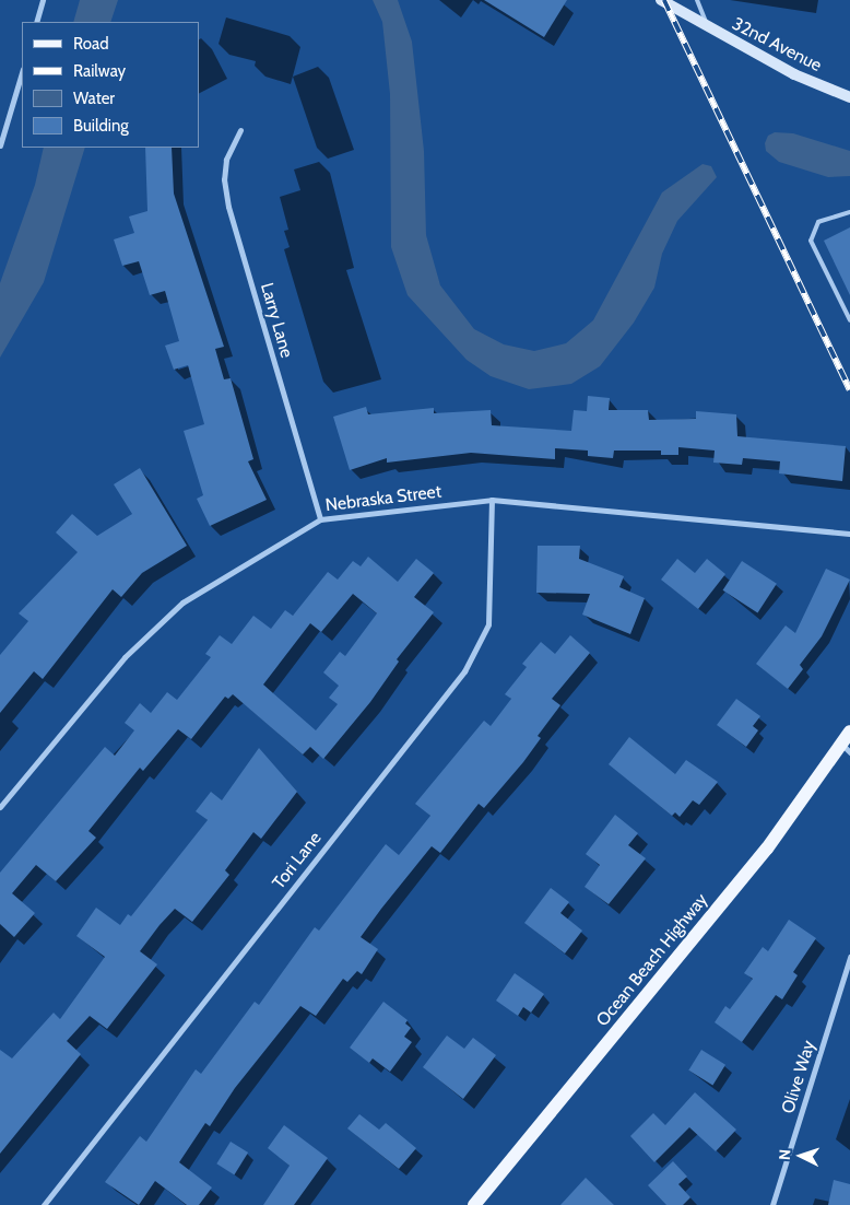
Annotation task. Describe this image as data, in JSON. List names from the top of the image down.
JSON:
{
  "streets": {
    "main road": ["Ocean Beach Highway"],
    "street": [
      "32nd Avenue",
      "Larry Lane",
      "Nebraska Street",
      "Tori Lane",
      "Olive Way"
    ]
  },
  "crossings": [
    ["Larry Lane", "Nebraska Street"],
    ["Nebraska Street", "Tori Lane"]
  ],
  "legend": [
    "Road",
    "Railway",
    "Water",
    "Building"
  ],
  "north": "left"
}
